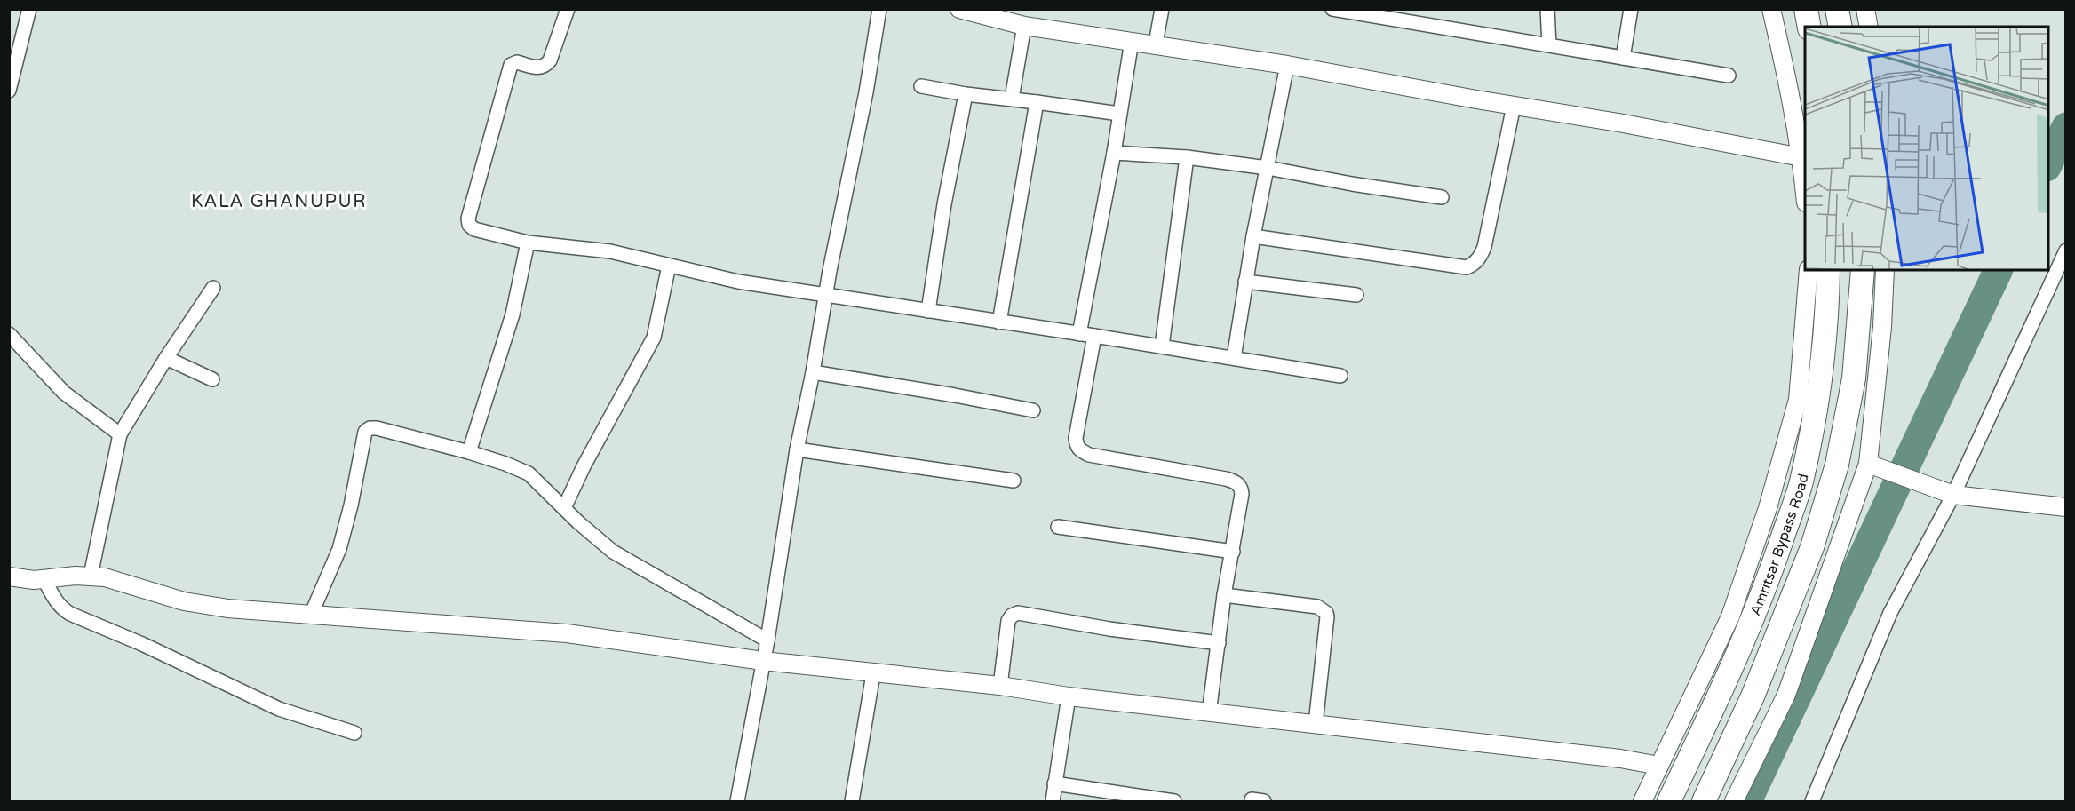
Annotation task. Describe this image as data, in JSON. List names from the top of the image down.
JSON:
{
  "streets": {
    "highway": ["Amritsar Bypass Road"]
  },
  "districts": ["KALA GHANUPUR"]
}
